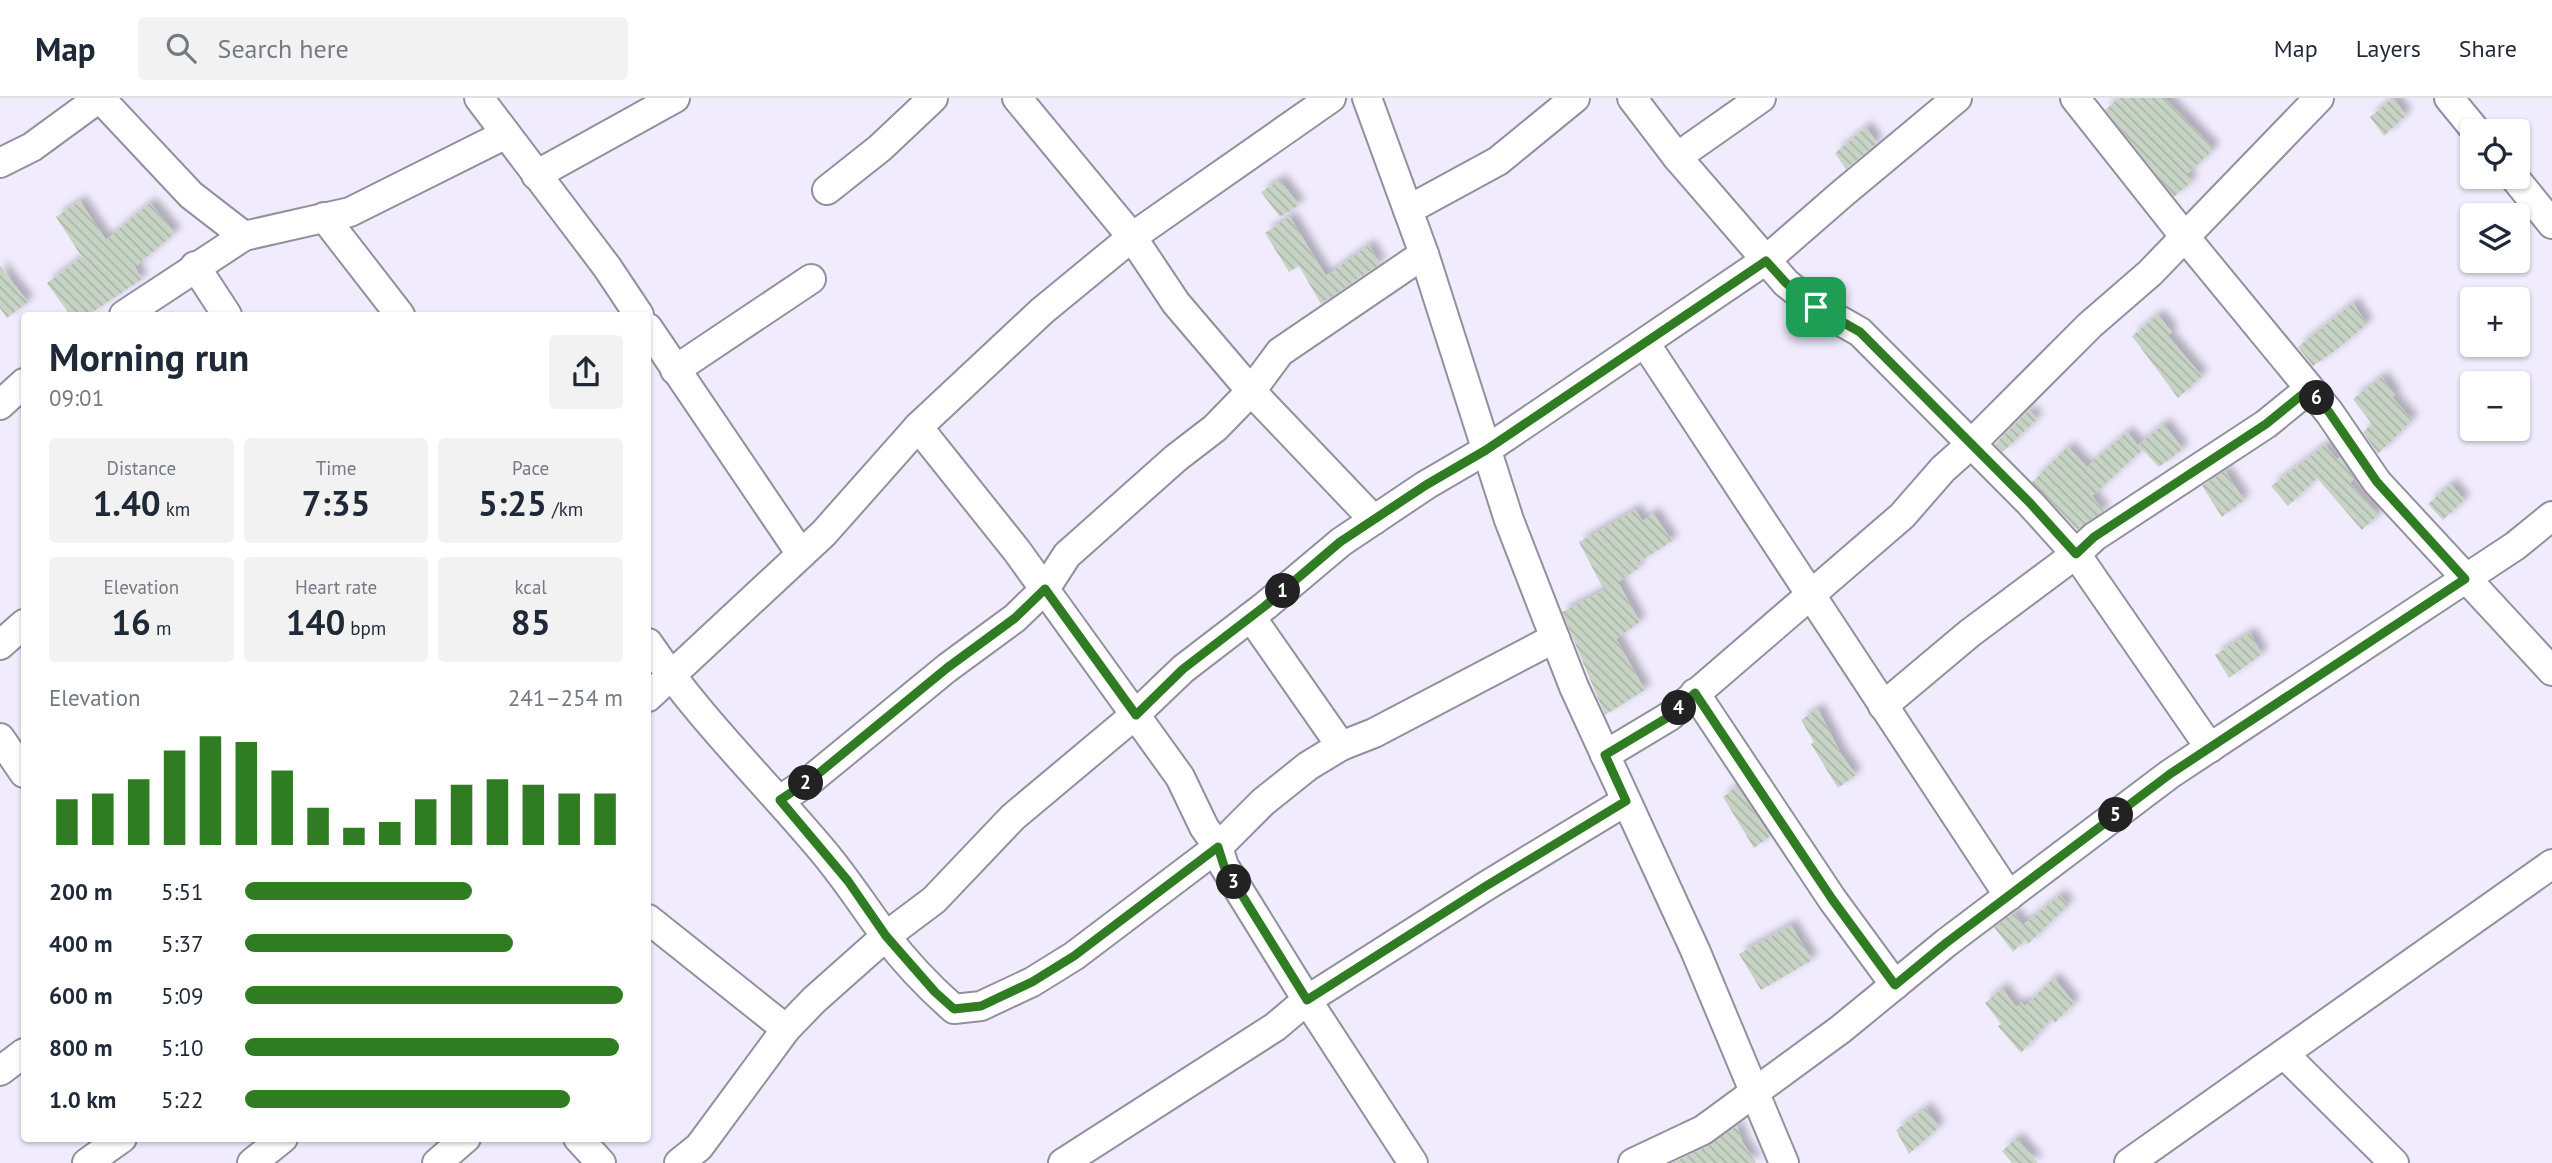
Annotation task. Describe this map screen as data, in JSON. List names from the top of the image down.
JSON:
{
  "page": {
    "header": "Map",
    "search": "Search here",
    "nav": ["Map", "Layers", "Share"],
    "map_buttons": ["+", "−"],
    "heading": ["Morning run", "09:01"],
    "pins": [
      "6",
      "1",
      "4",
      "2",
      "5",
      "3"
    ],
    "stats": [
      ["Distance", "1.40 km"],
      ["Time", "7:35"],
      ["Pace", "5:25 /km"],
      ["Elevation", "16 m"],
      ["Heart rate", "140 bpm"],
      ["kcal", "85"]
    ],
    "chart": ["Elevation", "241–254 m"],
    "list": [
      {
        "name": "200 m",
        "note": "5:51"
      },
      {
        "name": "400 m",
        "note": "5:37"
      },
      {
        "name": "600 m",
        "note": "5:09"
      },
      {
        "name": "800 m",
        "note": "5:10"
      },
      {
        "name": "1.0 km",
        "note": "5:22"
      }
    ]
  }
}
